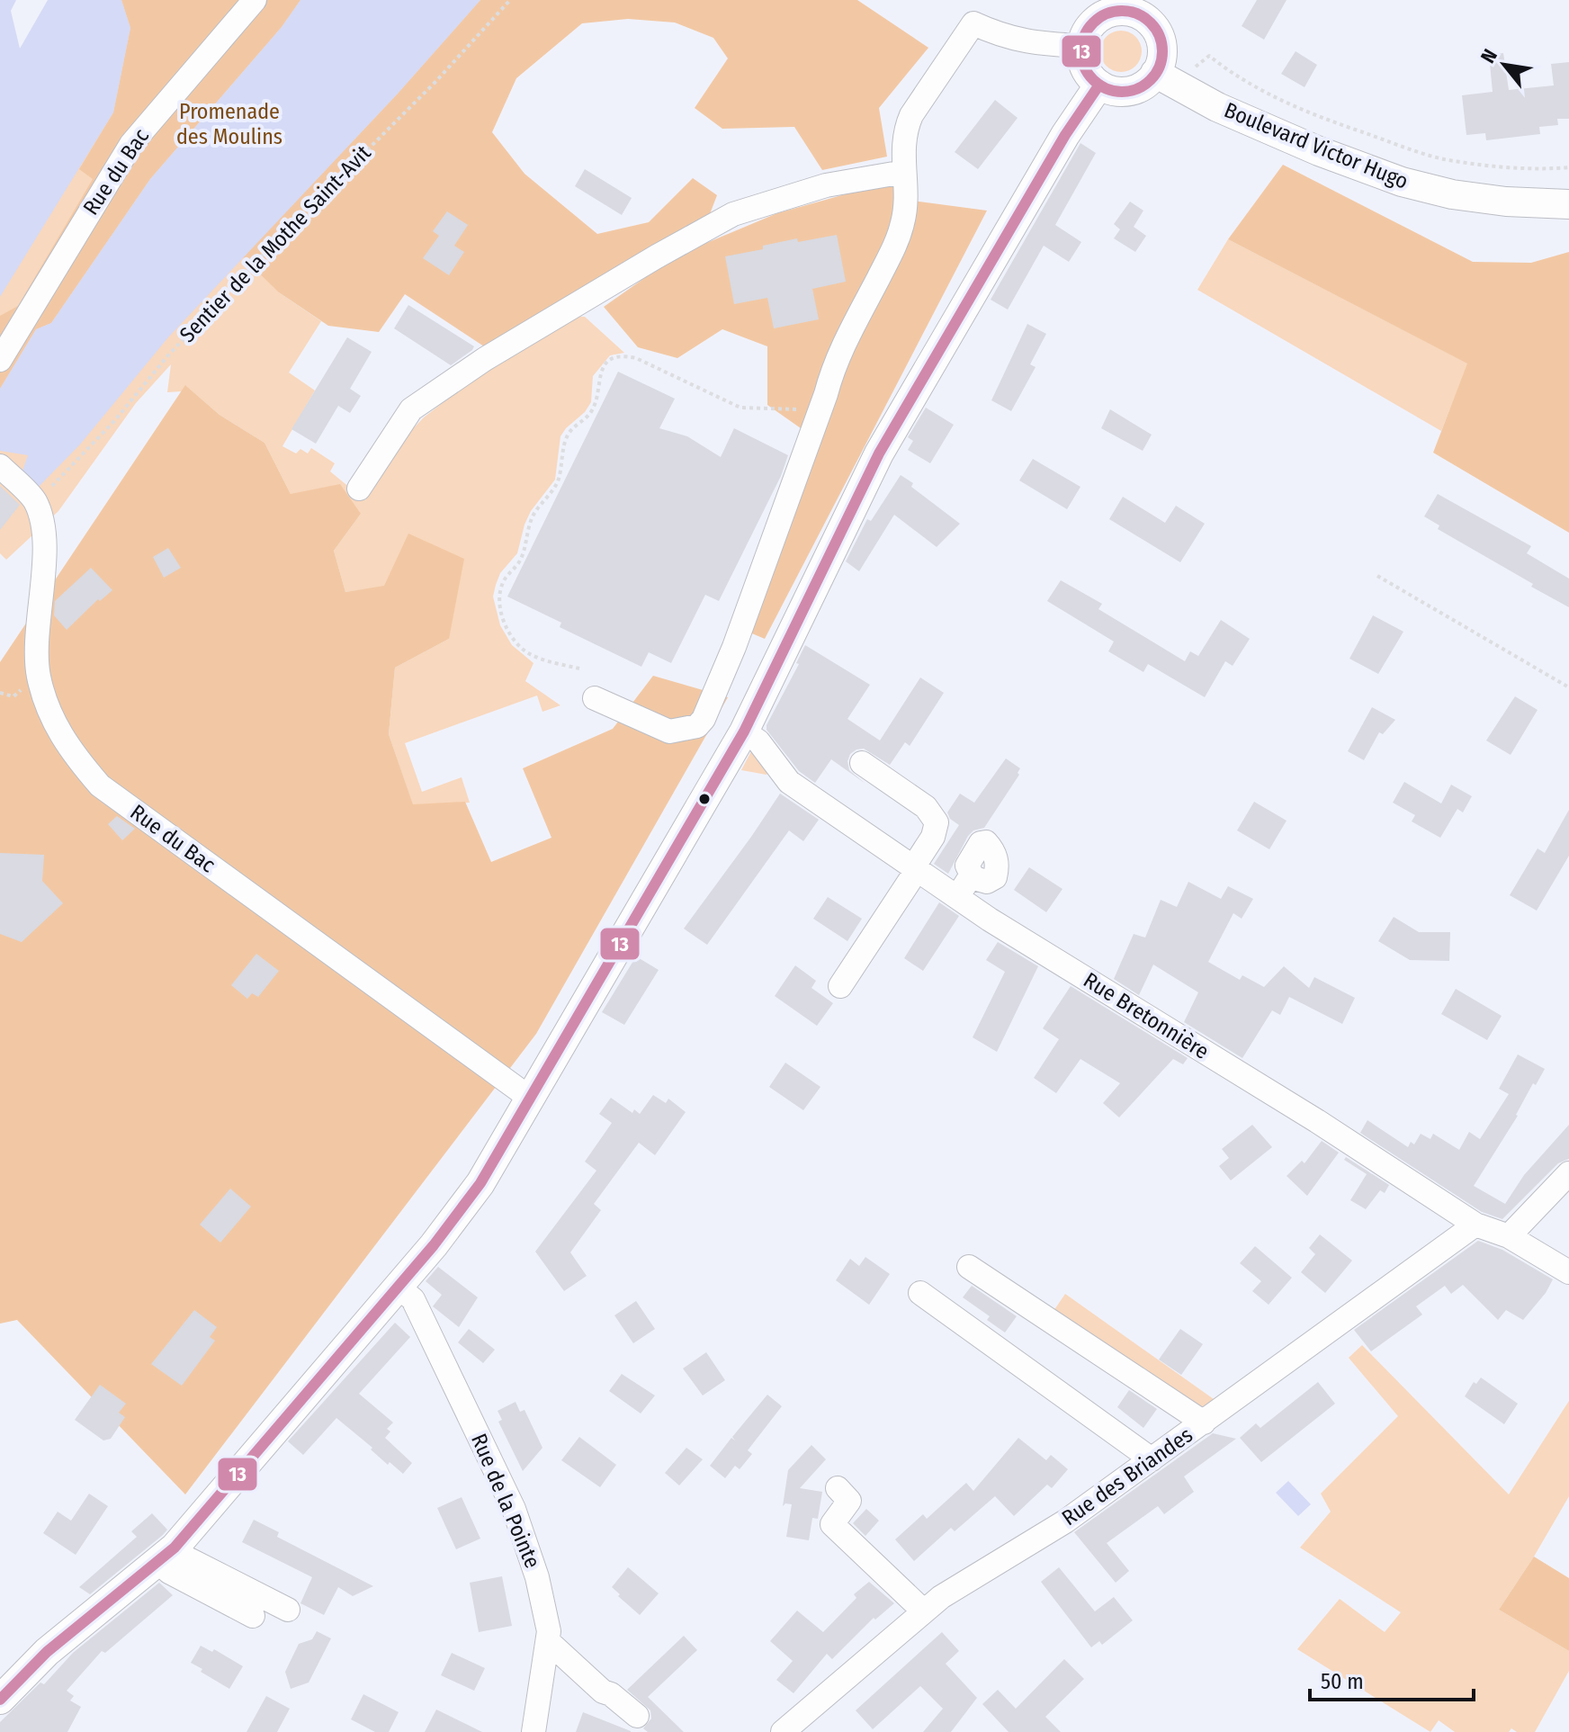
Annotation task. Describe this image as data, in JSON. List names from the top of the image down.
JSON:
{
  "streets": {
    "main road": ["Boulevard Victor Hugo"],
    "street": [
      "Rue du Bac",
      "Rue Bretonnière",
      "Rue des Briandes",
      "Rue de la Pointe"
    ],
    "path": ["Sentier de la Mothe Saint-Avit"]
  },
  "crossings": [
    ["Rue du Bac", "Sentier de la Mothe Saint-Avit"],
    ["Rue Bretonnière", "Rue des Briandes"]
  ],
  "parks": ["Promenade des Moulins"],
  "lines": ["transit line 13"],
  "scale_bar": "50 m",
  "north": "top left"
}
